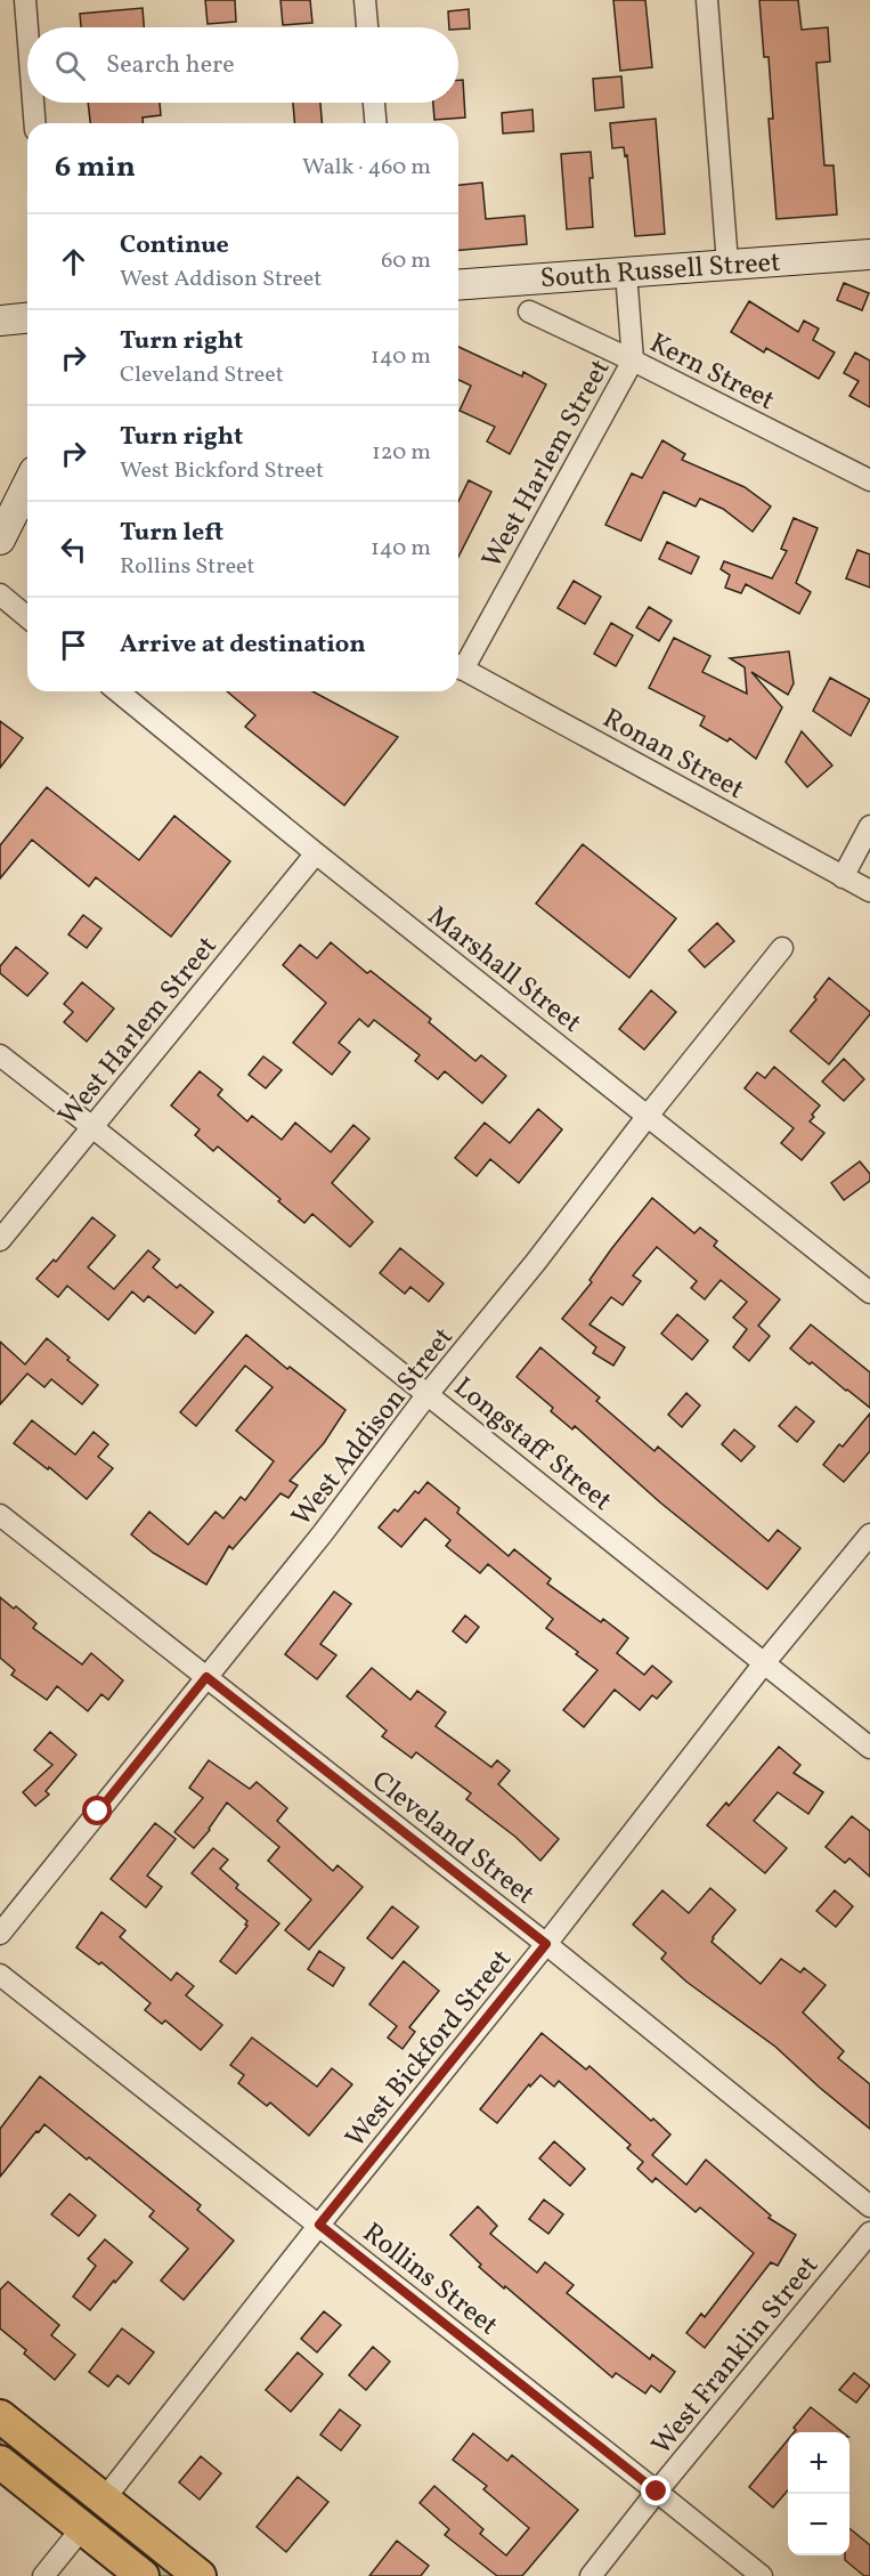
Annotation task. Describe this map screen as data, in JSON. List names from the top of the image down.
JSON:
{
  "streets": {
    "main road": ["South Russell Street"],
    "street": [
      "Kern Street",
      "West Harlem Street",
      "Ronan Street",
      "Marshall Street",
      "West Addison Street",
      "Longstaff Street",
      "Cleveland Street",
      "West Bickford Street",
      "Rollins Street",
      "West Franklin Street"
    ]
  },
  "crossings": [
    ["South Russell Street", "West Harlem Street"],
    ["Kern Street", "West Harlem Street"],
    ["West Harlem Street", "Marshall Street"],
    ["West Harlem Street", "Longstaff Street"],
    ["Marshall Street", "West Addison Street"],
    ["West Addison Street", "Longstaff Street"],
    ["West Addison Street", "Cleveland Street"],
    ["Longstaff Street", "West Bickford Street"],
    ["Cleveland Street", "West Bickford Street"],
    ["West Bickford Street", "Rollins Street"],
    ["Rollins Street", "West Franklin Street"]
  ],
  "page": {
    "search": "Search here",
    "heading": ["6 min", "Walk · 460 m"],
    "list": [
      ["Continue", "West Addison Street", "60 m"],
      ["Turn right", "Cleveland Street", "140 m"],
      ["Turn right", "West Bickford Street", "120 m"],
      ["Turn left", "Rollins Street", "140 m"],
      "Arrive at destination"
    ],
    "map_buttons": ["+", "−"]
  }
}
